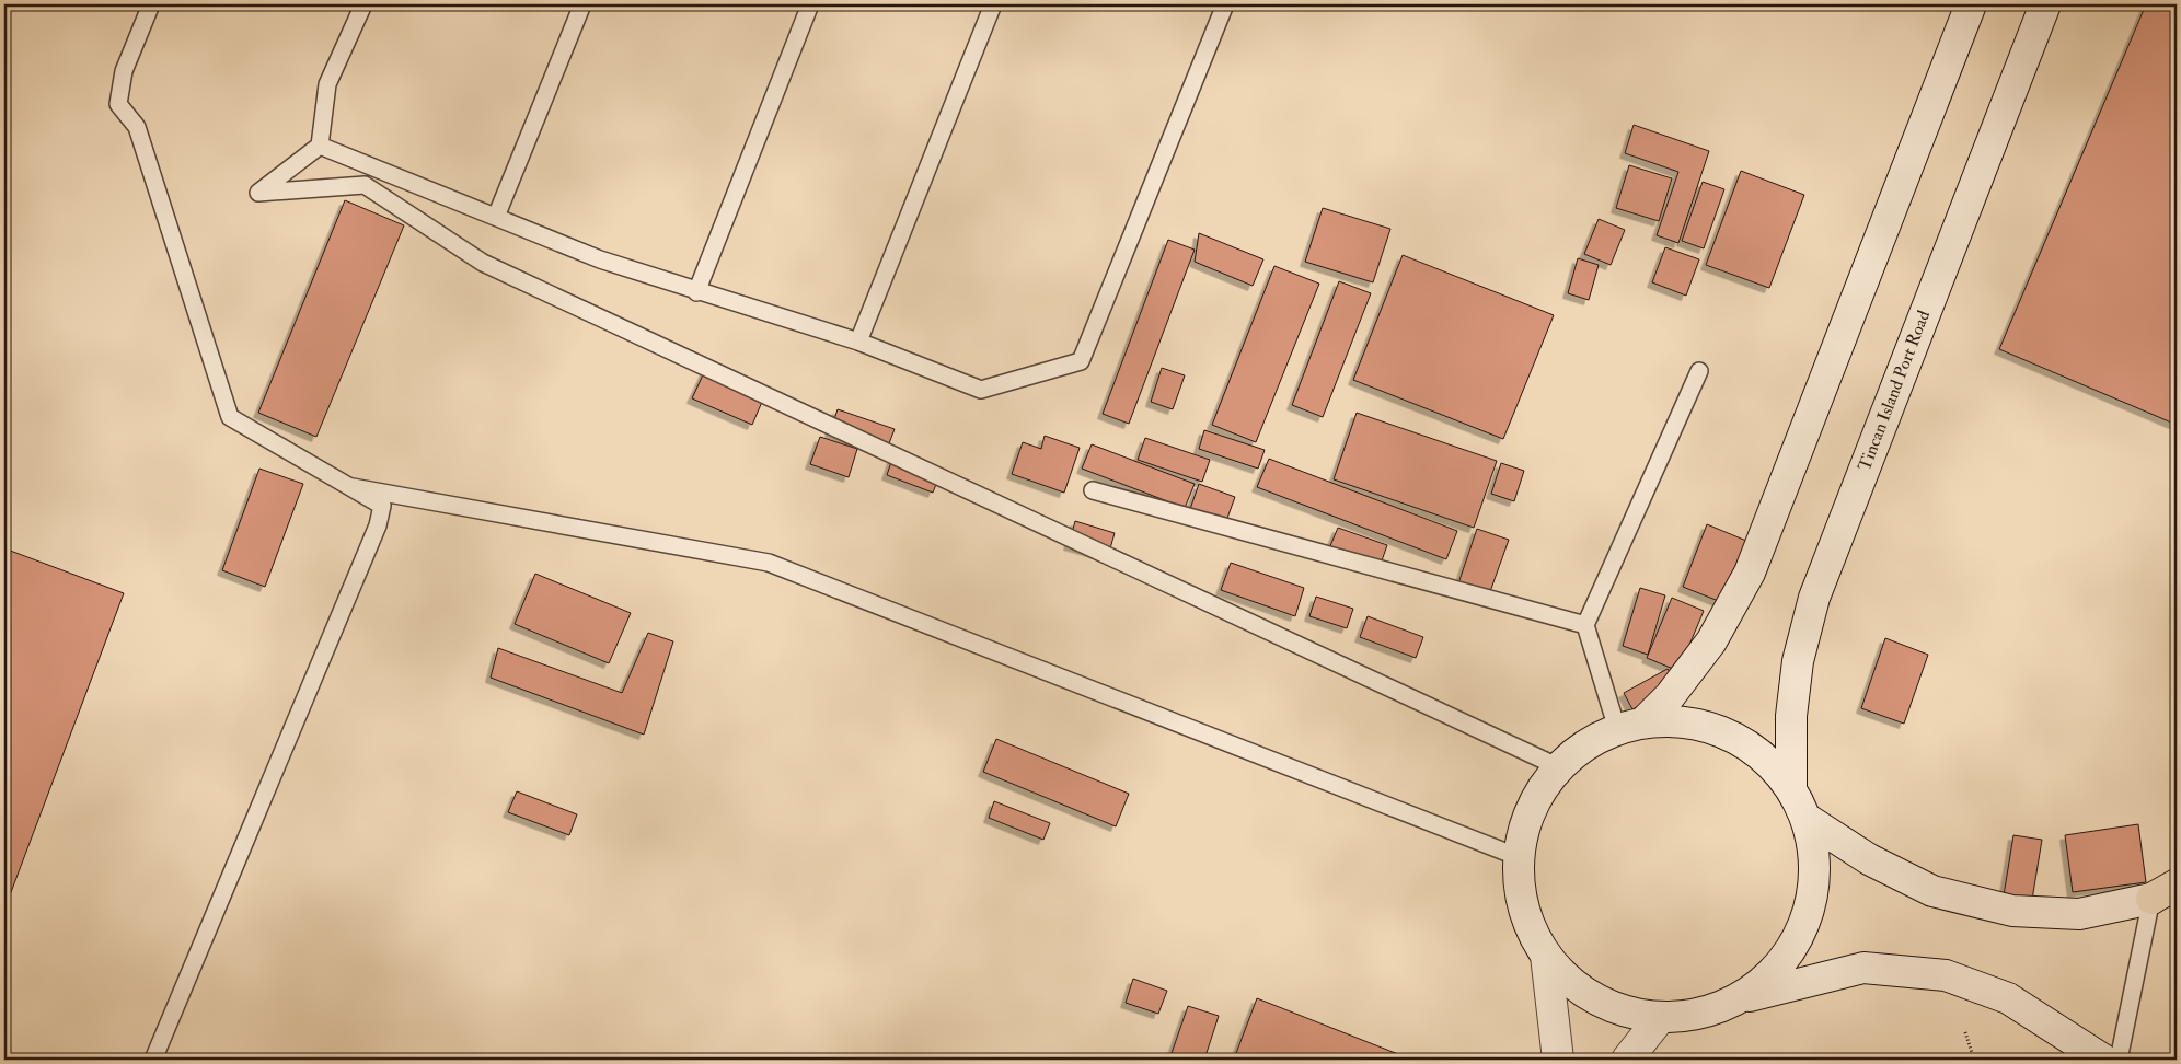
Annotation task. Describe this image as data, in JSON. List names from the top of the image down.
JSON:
{
  "streets": {
    "street": ["Tincan Island Port Road"]
  }
}
